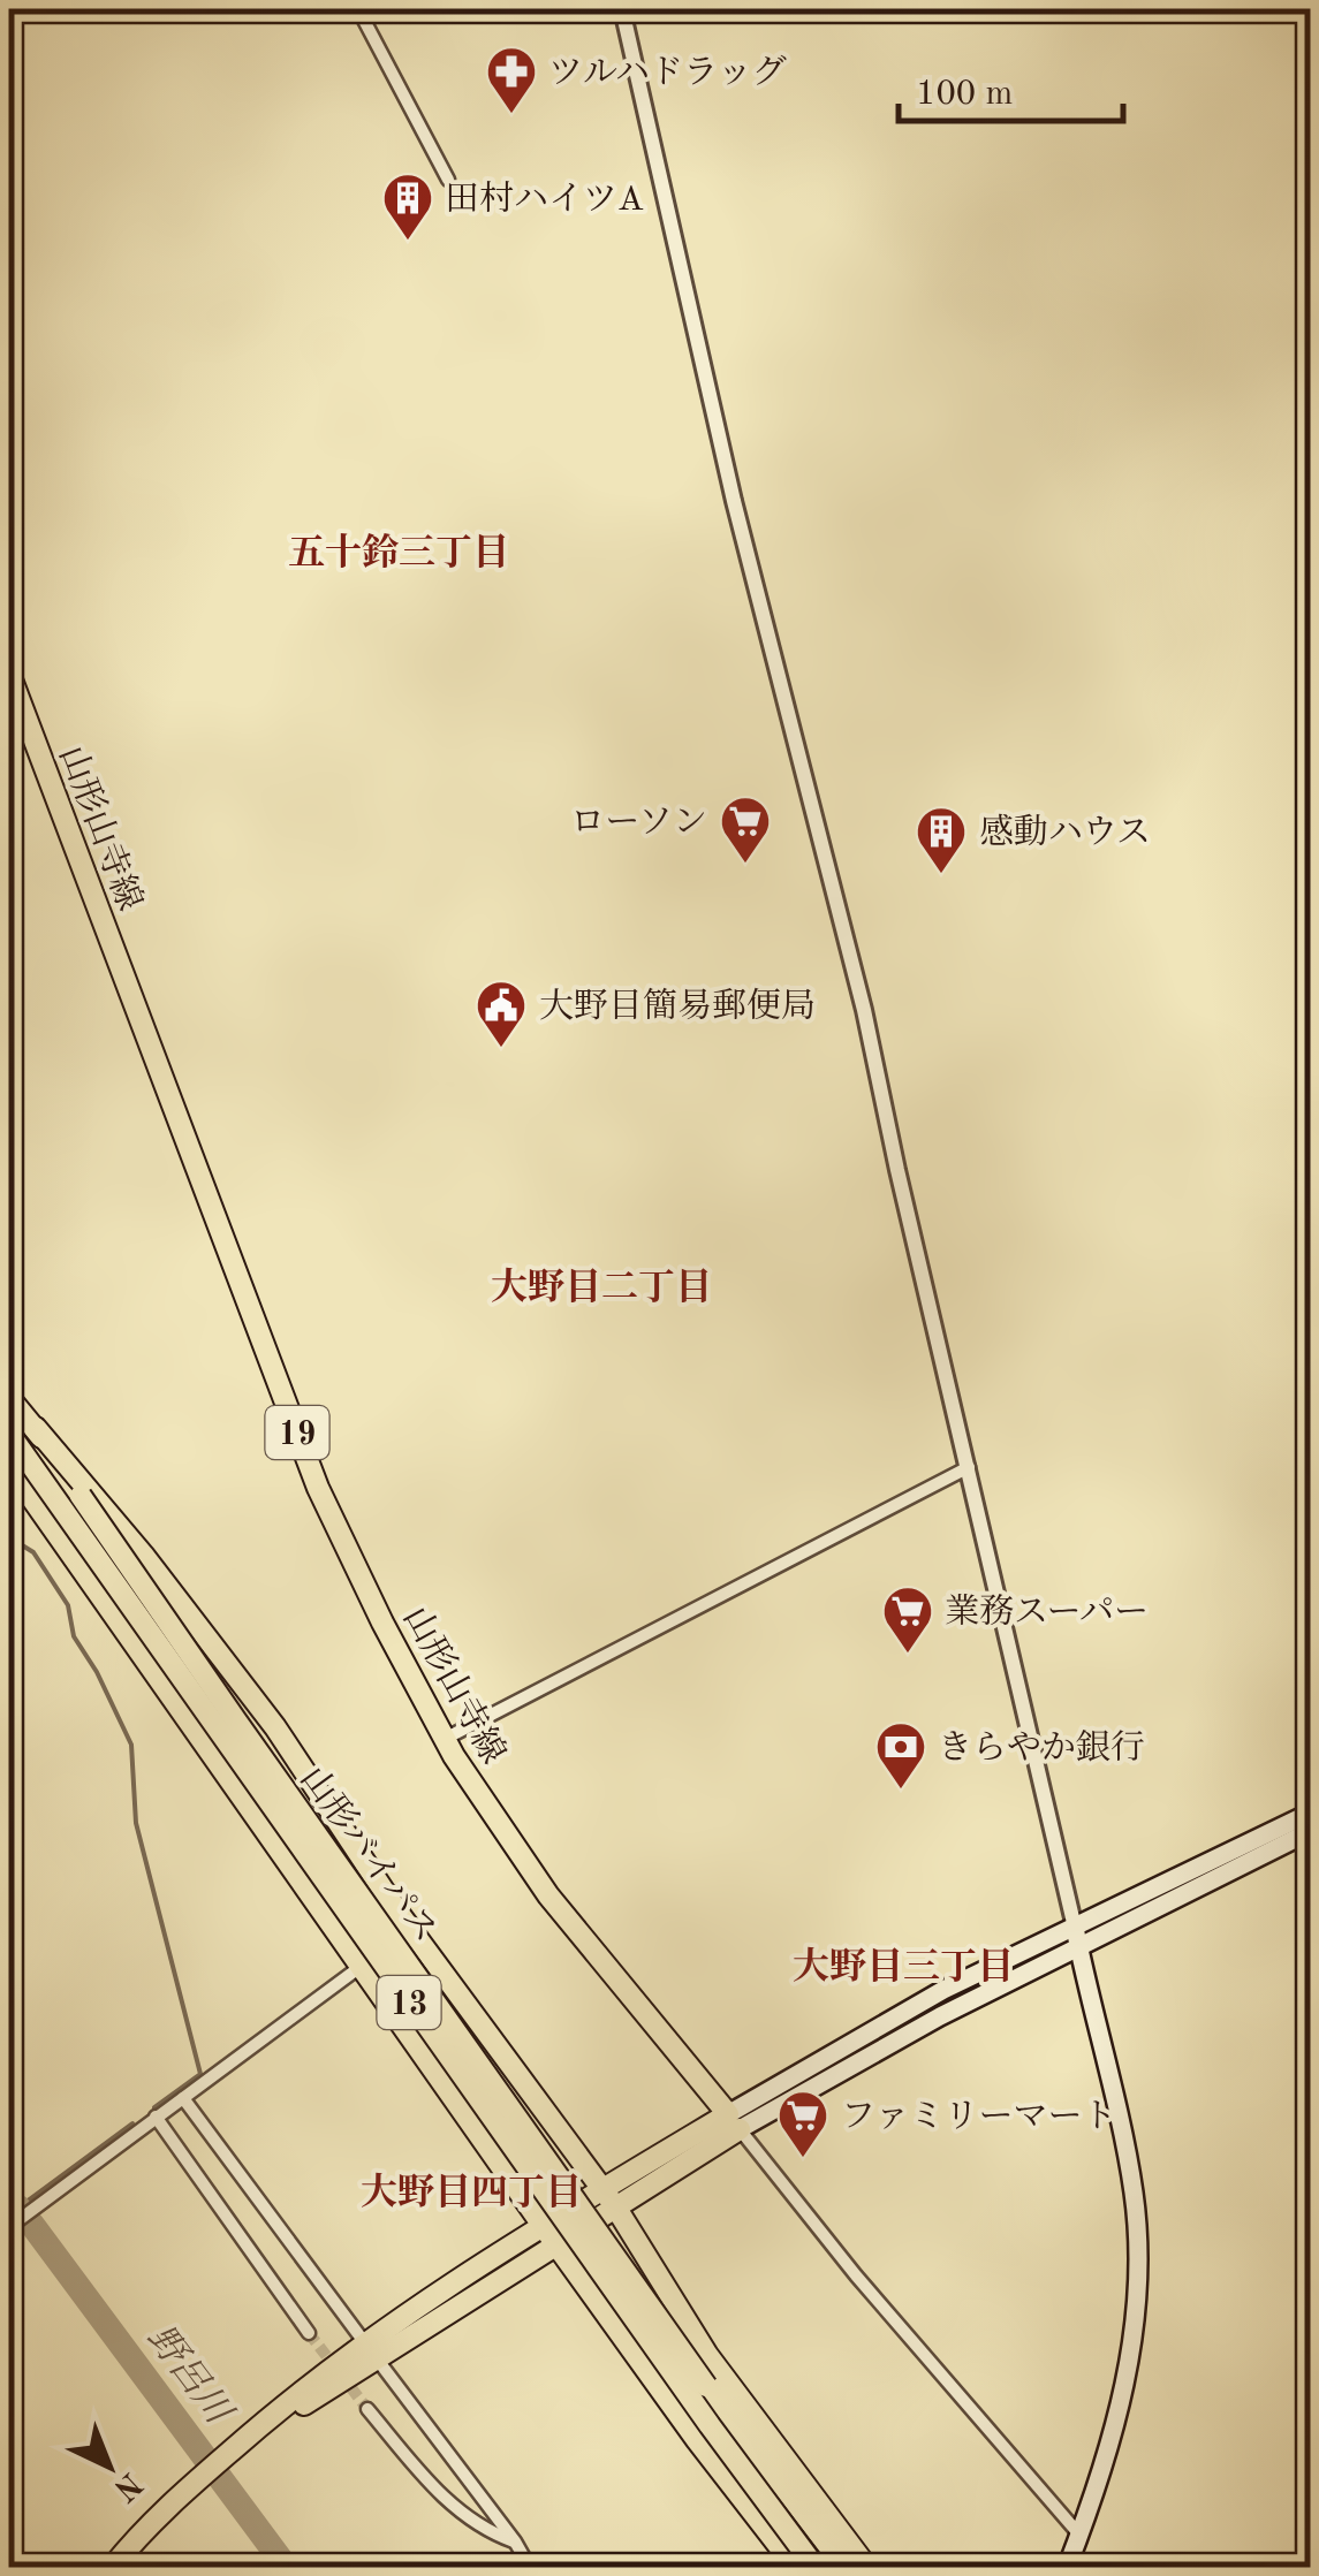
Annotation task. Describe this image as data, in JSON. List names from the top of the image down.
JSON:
{
  "streets": {
    "main road": [
      "山形山寺線",
      "19",
      "山形バイパス",
      "13"
    ]
  },
  "districts": [
    "五十鈴三丁目",
    "大野目二丁目",
    "大野目三丁目",
    "大野目四丁目"
  ],
  "water": ["野呂川"],
  "places": {
    "pharmacy": ["ツルハドラッグ"],
    "building": ["田村ハイツA", "感動ハウス"],
    "supermarket": ["ローソン", "業務スーパー", "ファミリーマート"],
    "public building": ["大野目簡易郵便局"],
    "bank": ["きらやか銀行"]
  },
  "scale_bar": "100 m",
  "north": "bottom right"
}
